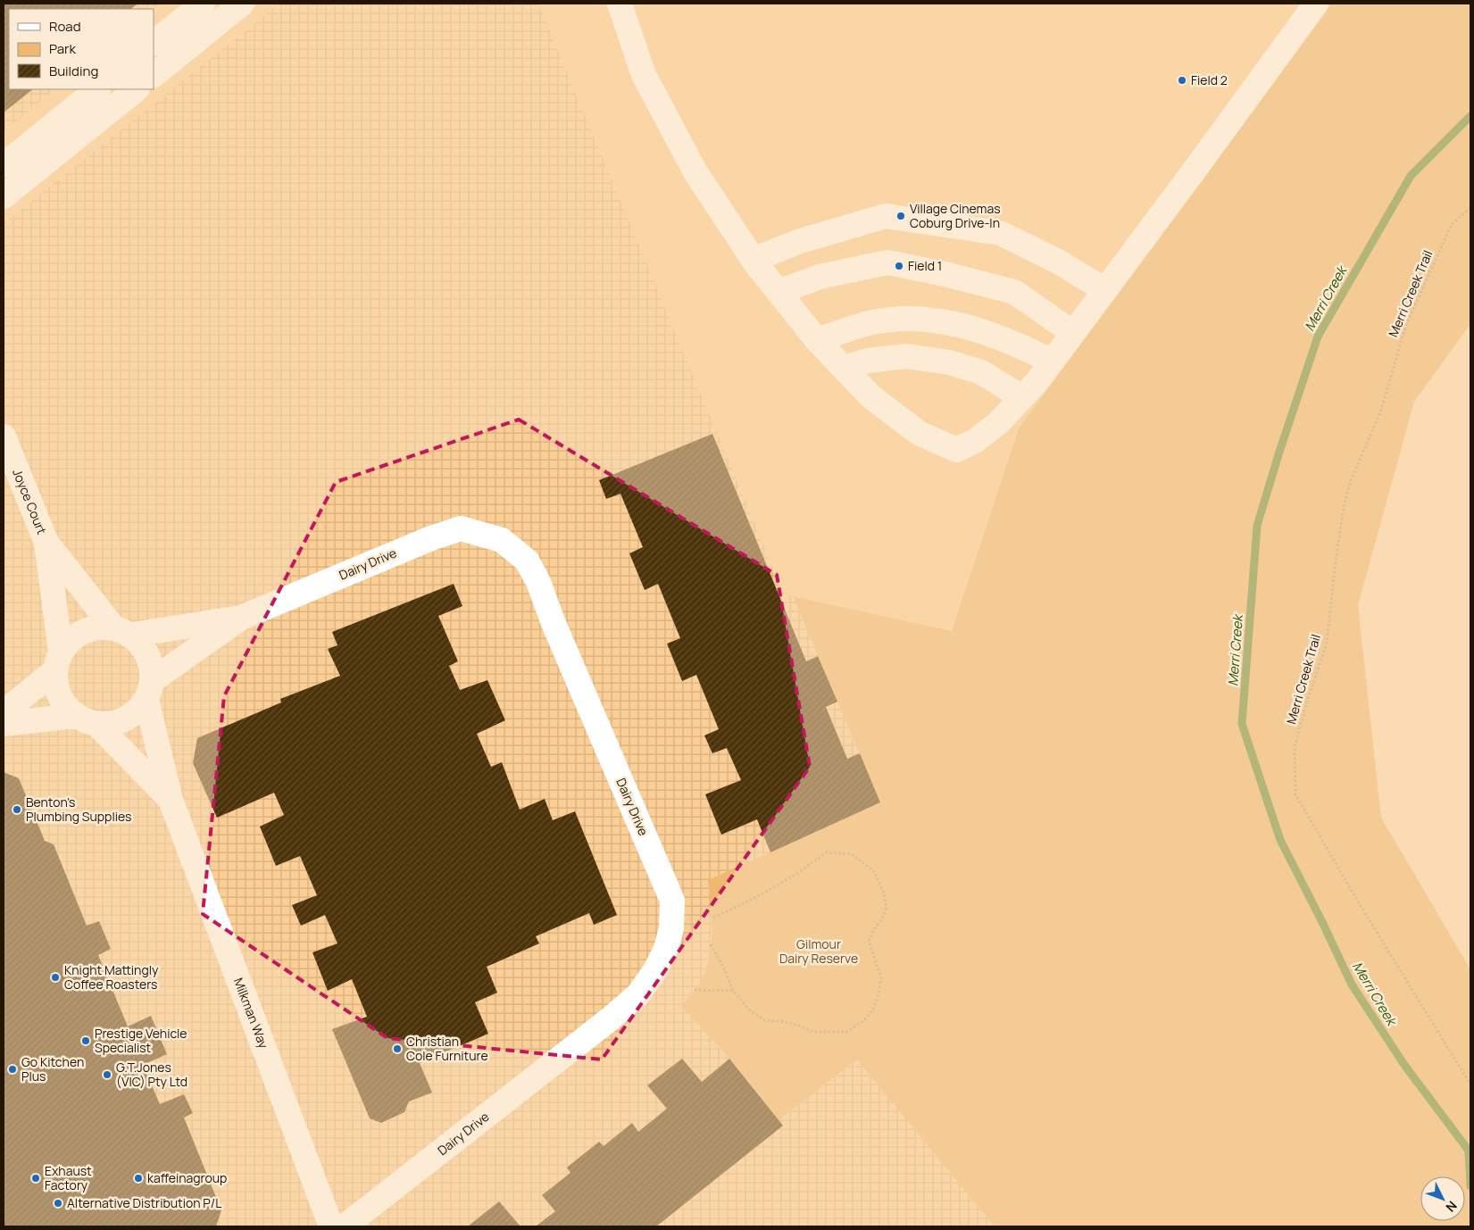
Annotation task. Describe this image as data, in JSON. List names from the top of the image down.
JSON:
{
  "streets": {
    "street": ["Joyce Court", "Dairy Drive", "Milkman Way"],
    "path": ["Merri Creek Trail"]
  },
  "crossings": [
    ["Joyce Court", "Dairy Drive"],
    ["Joyce Court", "Milkman Way"],
    ["Dairy Drive", "Milkman Way"]
  ],
  "water": ["Merri Creek"],
  "parks": ["Gilmour Dairy Reserve"],
  "places": [
    "Field 2",
    "Village Cinemas Coburg Drive-In",
    "Field 1",
    "Benton's Plumbing Supplies",
    "Knight Mattingly Coffee Roasters",
    "Prestige Vehicle Specialist",
    "Christian Cole Furniture",
    "Go Kitchen Plus",
    "G.T.Jones (VIC) Pty Ltd",
    "Exhaust Factory",
    "kaffeinagroup",
    "Alternative Distribution P/L"
  ],
  "legend": ["Road", "Park", "Building"],
  "north": "bottom right"
}
